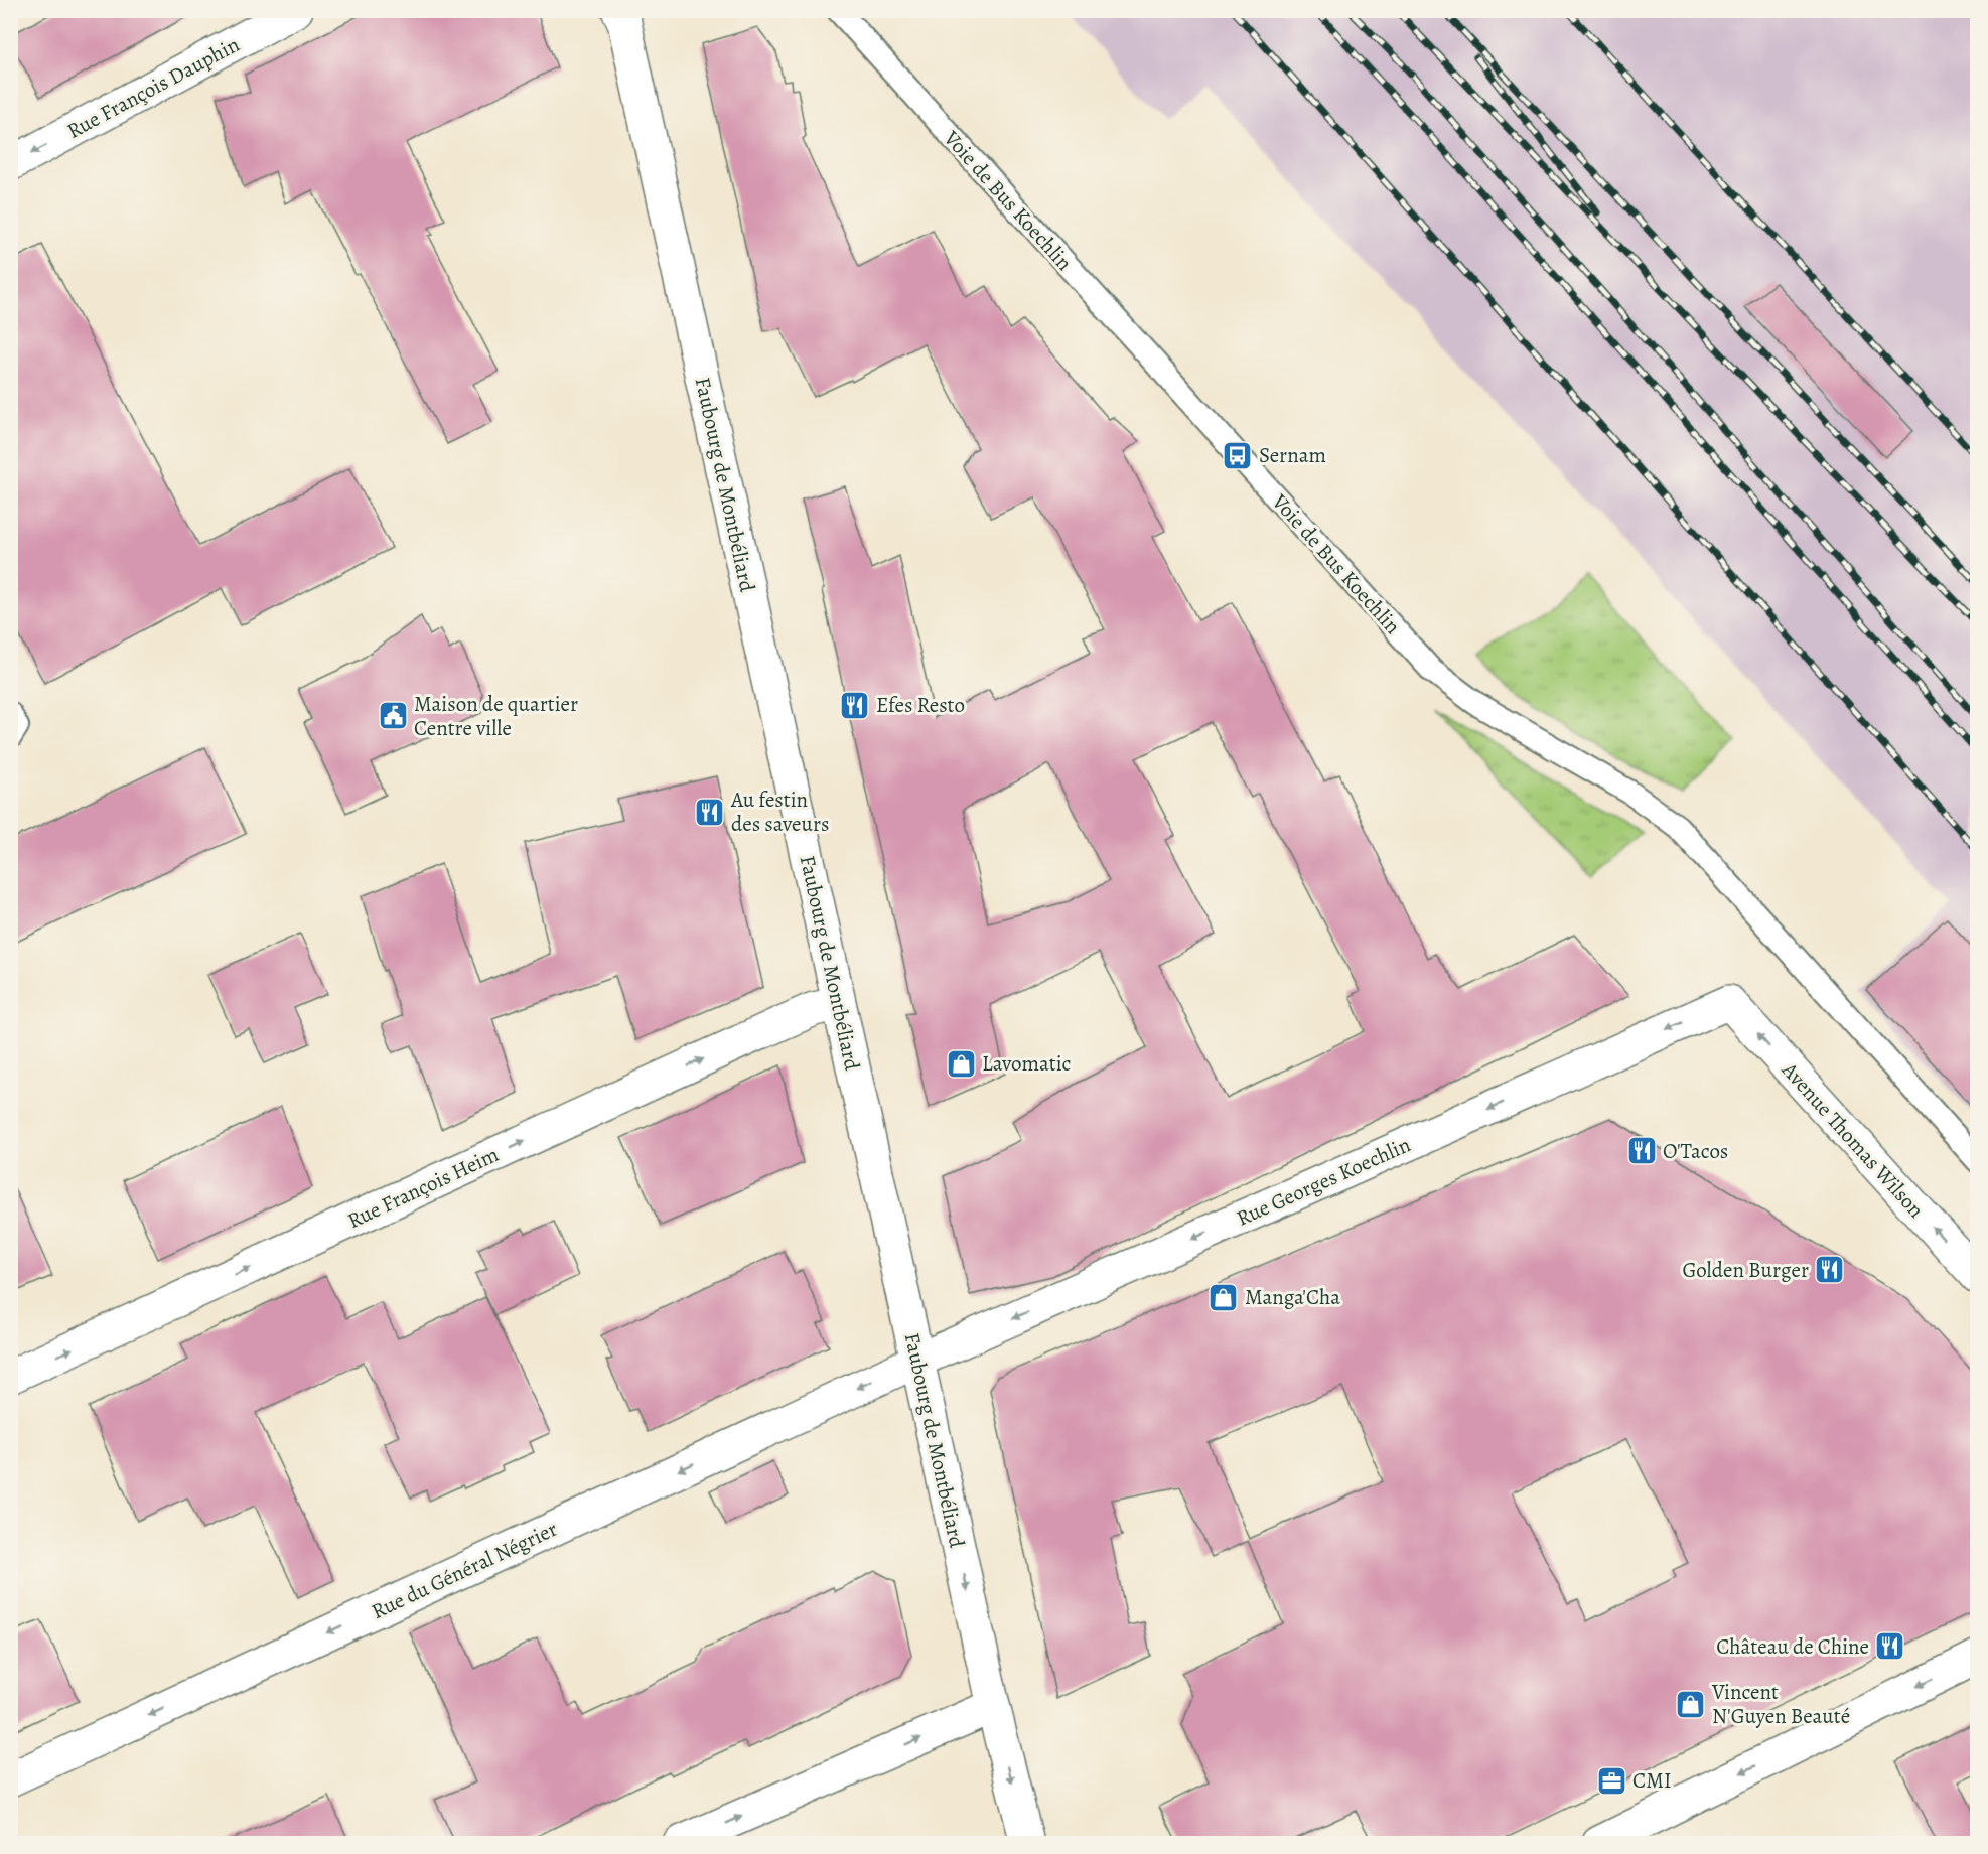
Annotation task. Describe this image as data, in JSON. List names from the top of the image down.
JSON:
{
  "streets": {
    "street": [
      "Rue François Dauphin",
      "Faubourg de Montbéliard",
      "Avenue Thomas Wilson",
      "Rue Georges Koechlin",
      "Rue François Heim",
      "Rue du Général Négrier"
    ],
    "lane": ["Voie de Bus Koechlin"]
  },
  "crossings": [
    ["Faubourg de Montbéliard", "Rue Georges Koechlin"],
    ["Faubourg de Montbéliard", "Rue François Heim"],
    ["Faubourg de Montbéliard", "Rue du Général Négrier"],
    ["Avenue Thomas Wilson", "Rue Georges Koechlin"],
    ["Rue Georges Koechlin", "Rue du Général Négrier"]
  ],
  "one_way": [
    "Rue François Dauphin",
    "Avenue Thomas Wilson",
    "Rue Georges Koechlin",
    "Rue François Heim",
    "Rue du Général Négrier"
  ],
  "places": {
    "bus stop": ["Sernam"],
    "restaurant": [
      "Efes Resto",
      "Au festin des saveurs",
      "O'Tacos",
      "Golden Burger",
      "Château de Chine"
    ],
    "public building": ["Maison de quartier Centre ville"],
    "shop": ["Lavomatic", "Manga'Cha", "Vincent N'Guyen Beauté"],
    "office": ["CMI"]
  }
}
